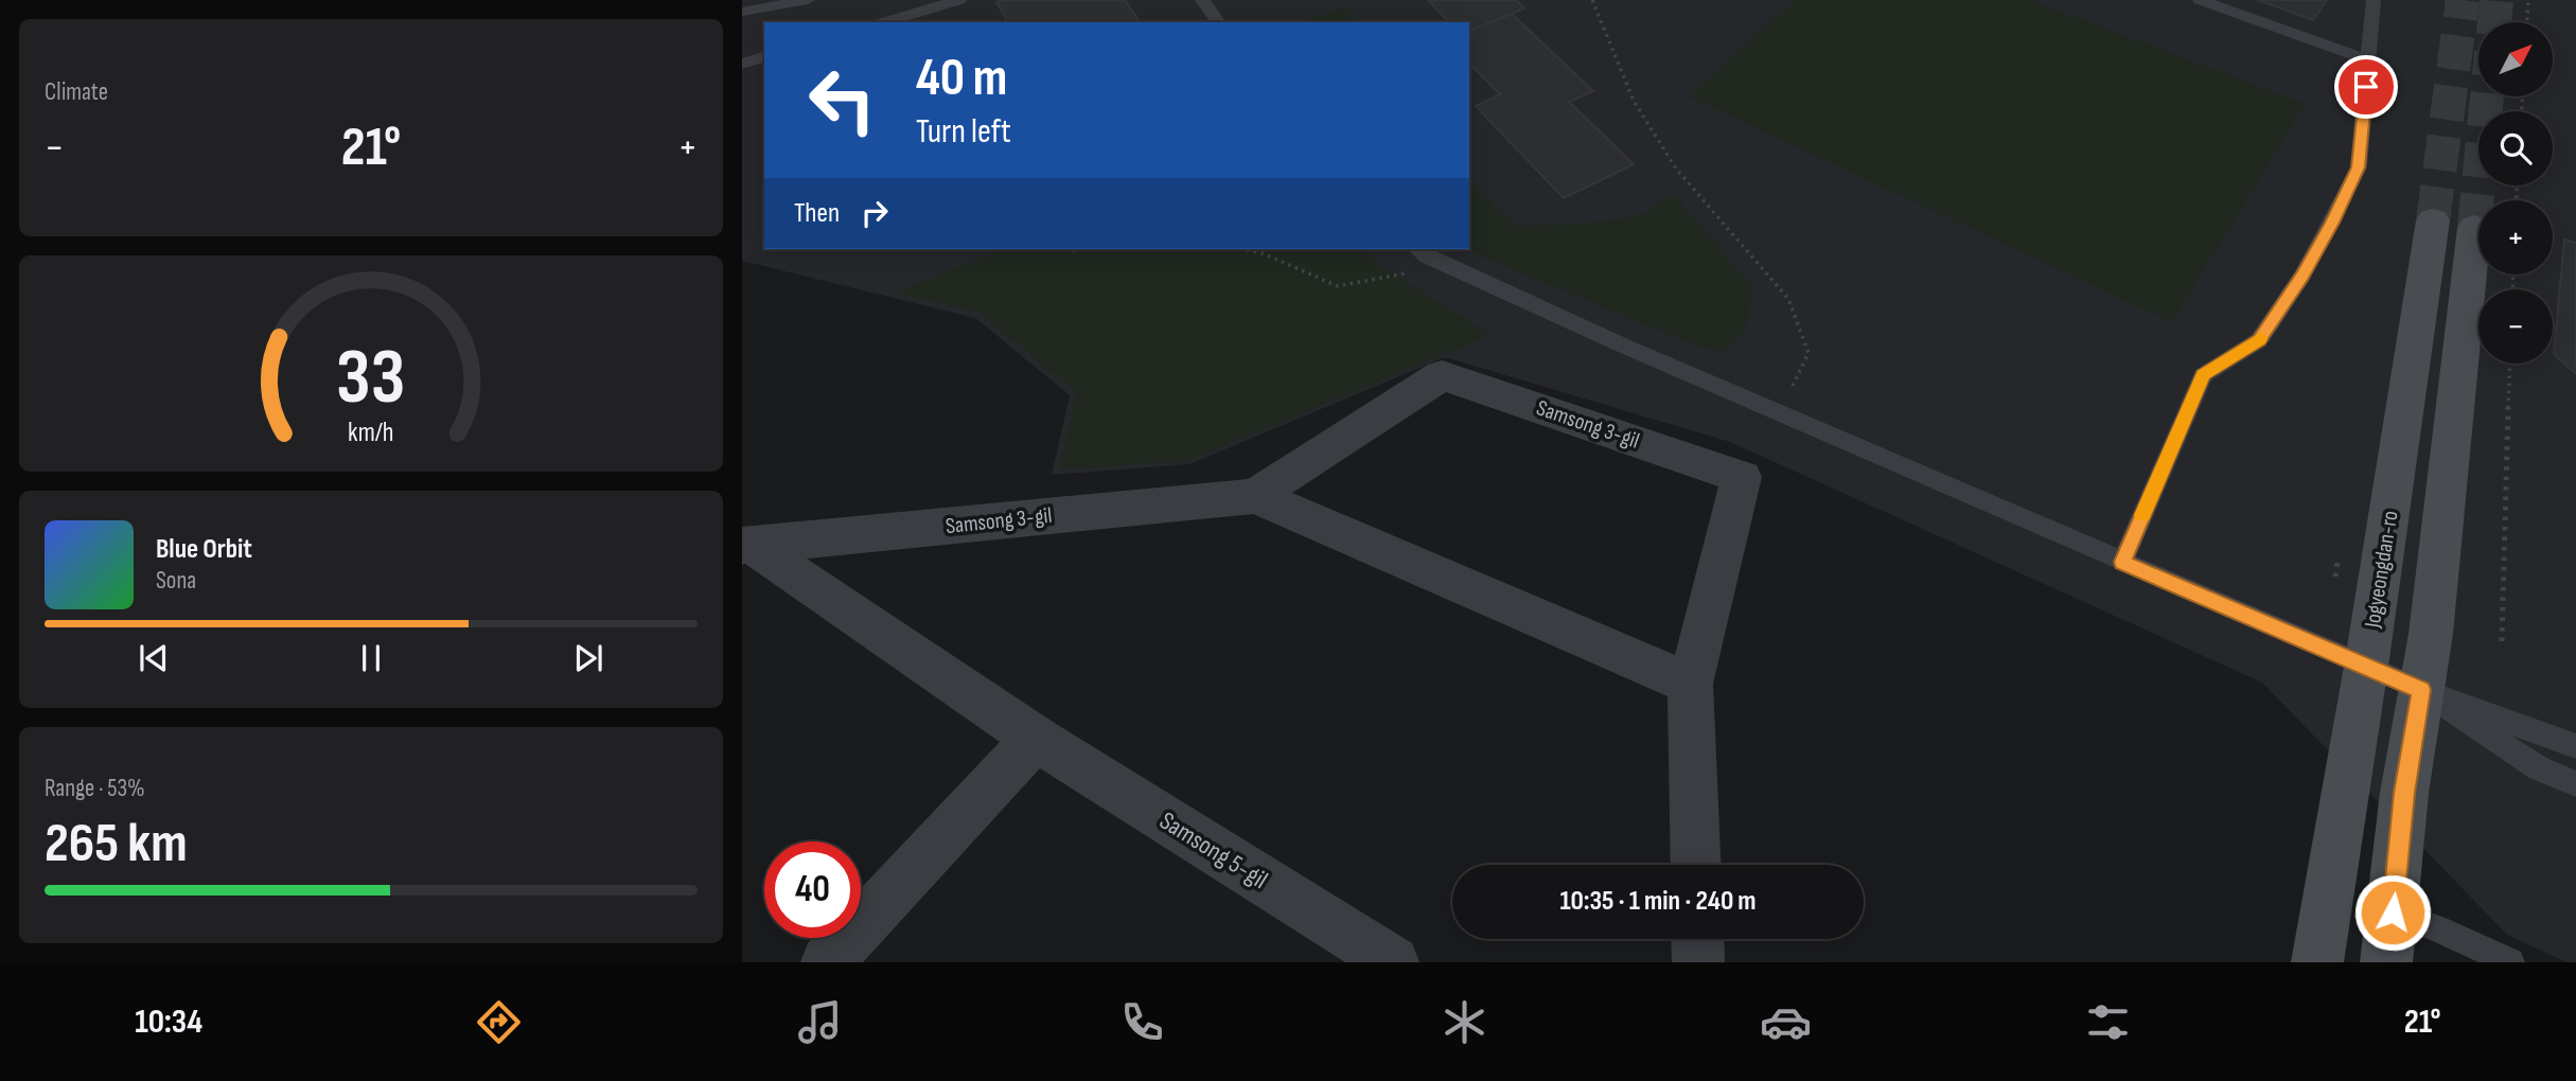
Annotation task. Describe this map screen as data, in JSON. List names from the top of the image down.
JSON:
{
  "streets": {
    "street": ["Samsong 3-gil", "Jogyeongdan-ro", "Samsong 5-gil"]
  },
  "crossings": [
    ["Samsong 3-gil", "Samsong 5-gil"]
  ],
  "north": "top right",
  "page": {
    "tile": [
      "Climate",
      ["Range · 53%", "265 km"]
    ],
    "map_buttons": ["+", "−"],
    "turn": ["40 m", "Turn left"],
    "heat": ["−", "21°", "+"],
    "then": "Then",
    "song": ["Blue Orbit", "Sona"],
    "limit": "40",
    "trip": "10:35 · 1 min · 240 m",
    "tabs": ["10:34", "21°"],
    "gauge": ["33", "km/h"]
  }
}
